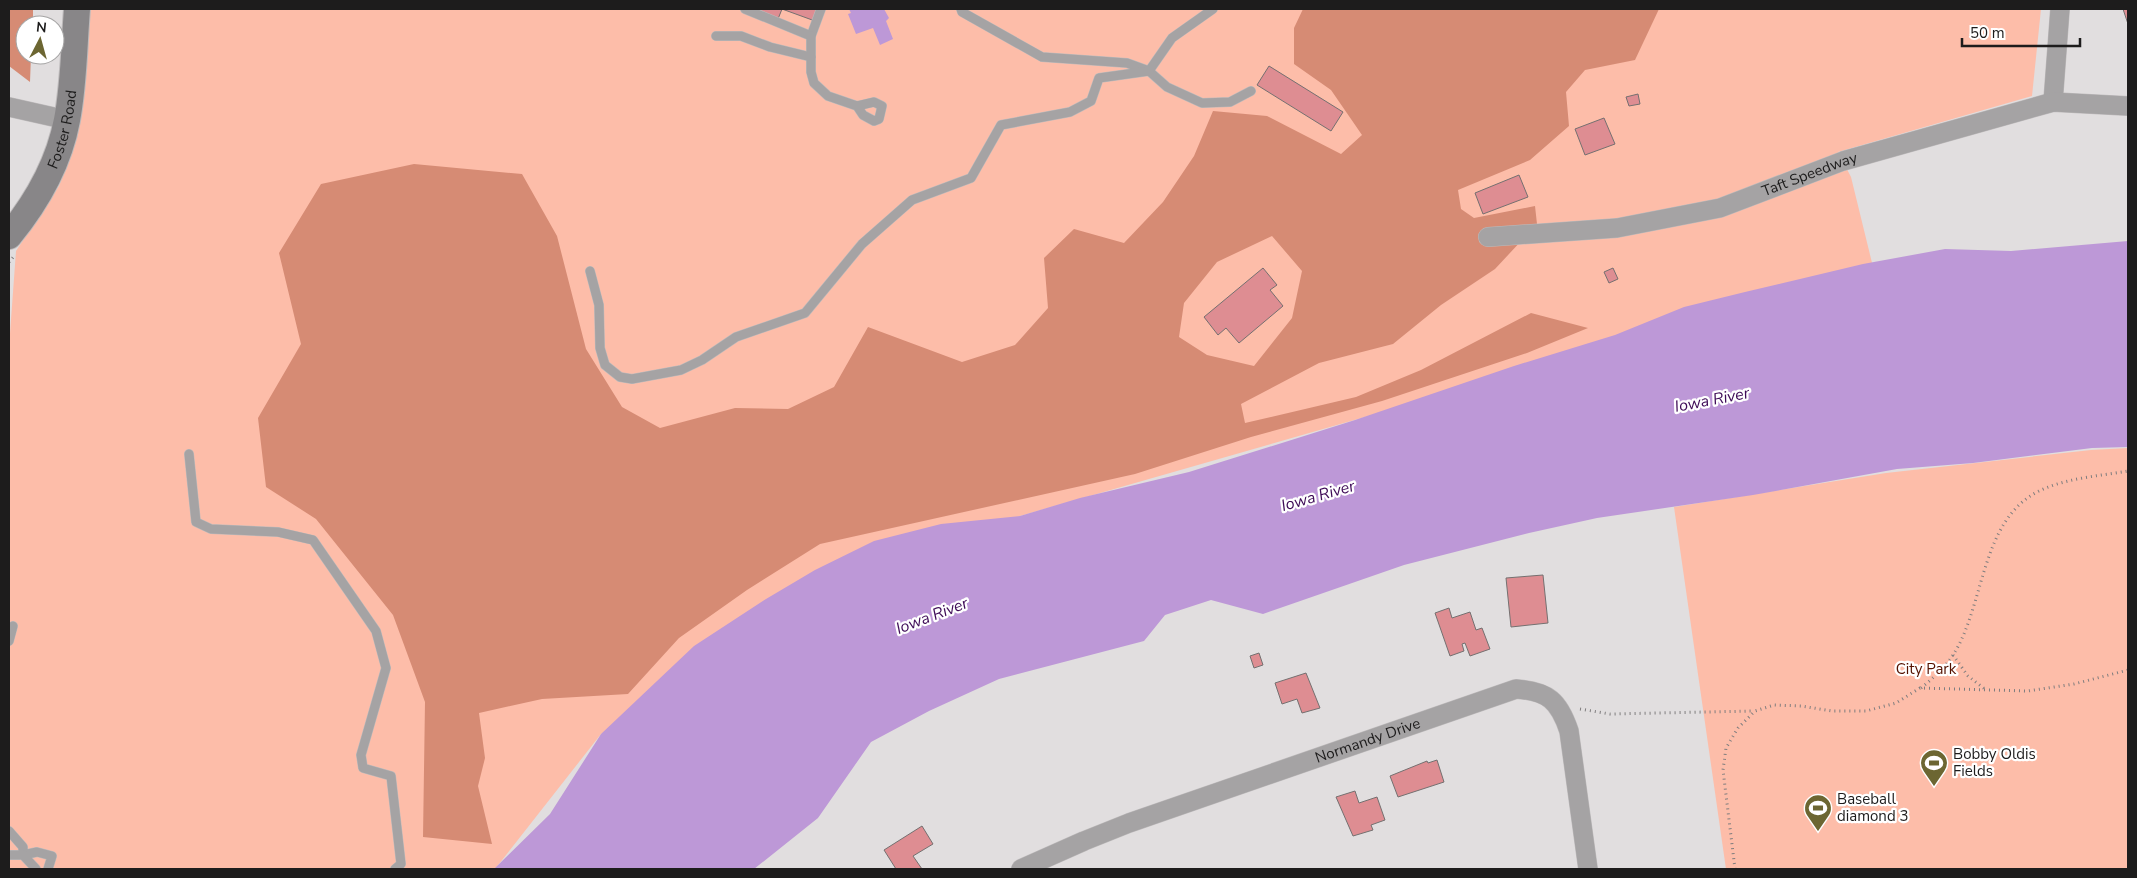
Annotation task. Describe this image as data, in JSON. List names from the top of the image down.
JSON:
{
  "streets": {
    "street": ["Foster Road", "Taft Speedway", "Normandy Drive"]
  },
  "water": ["Iowa River"],
  "parks": ["City Park"],
  "places": {
    "sports": ["Bobby Oldis Fields", "Baseball diamond 3"]
  },
  "scale_bar": "50 m",
  "north": "top"
}
